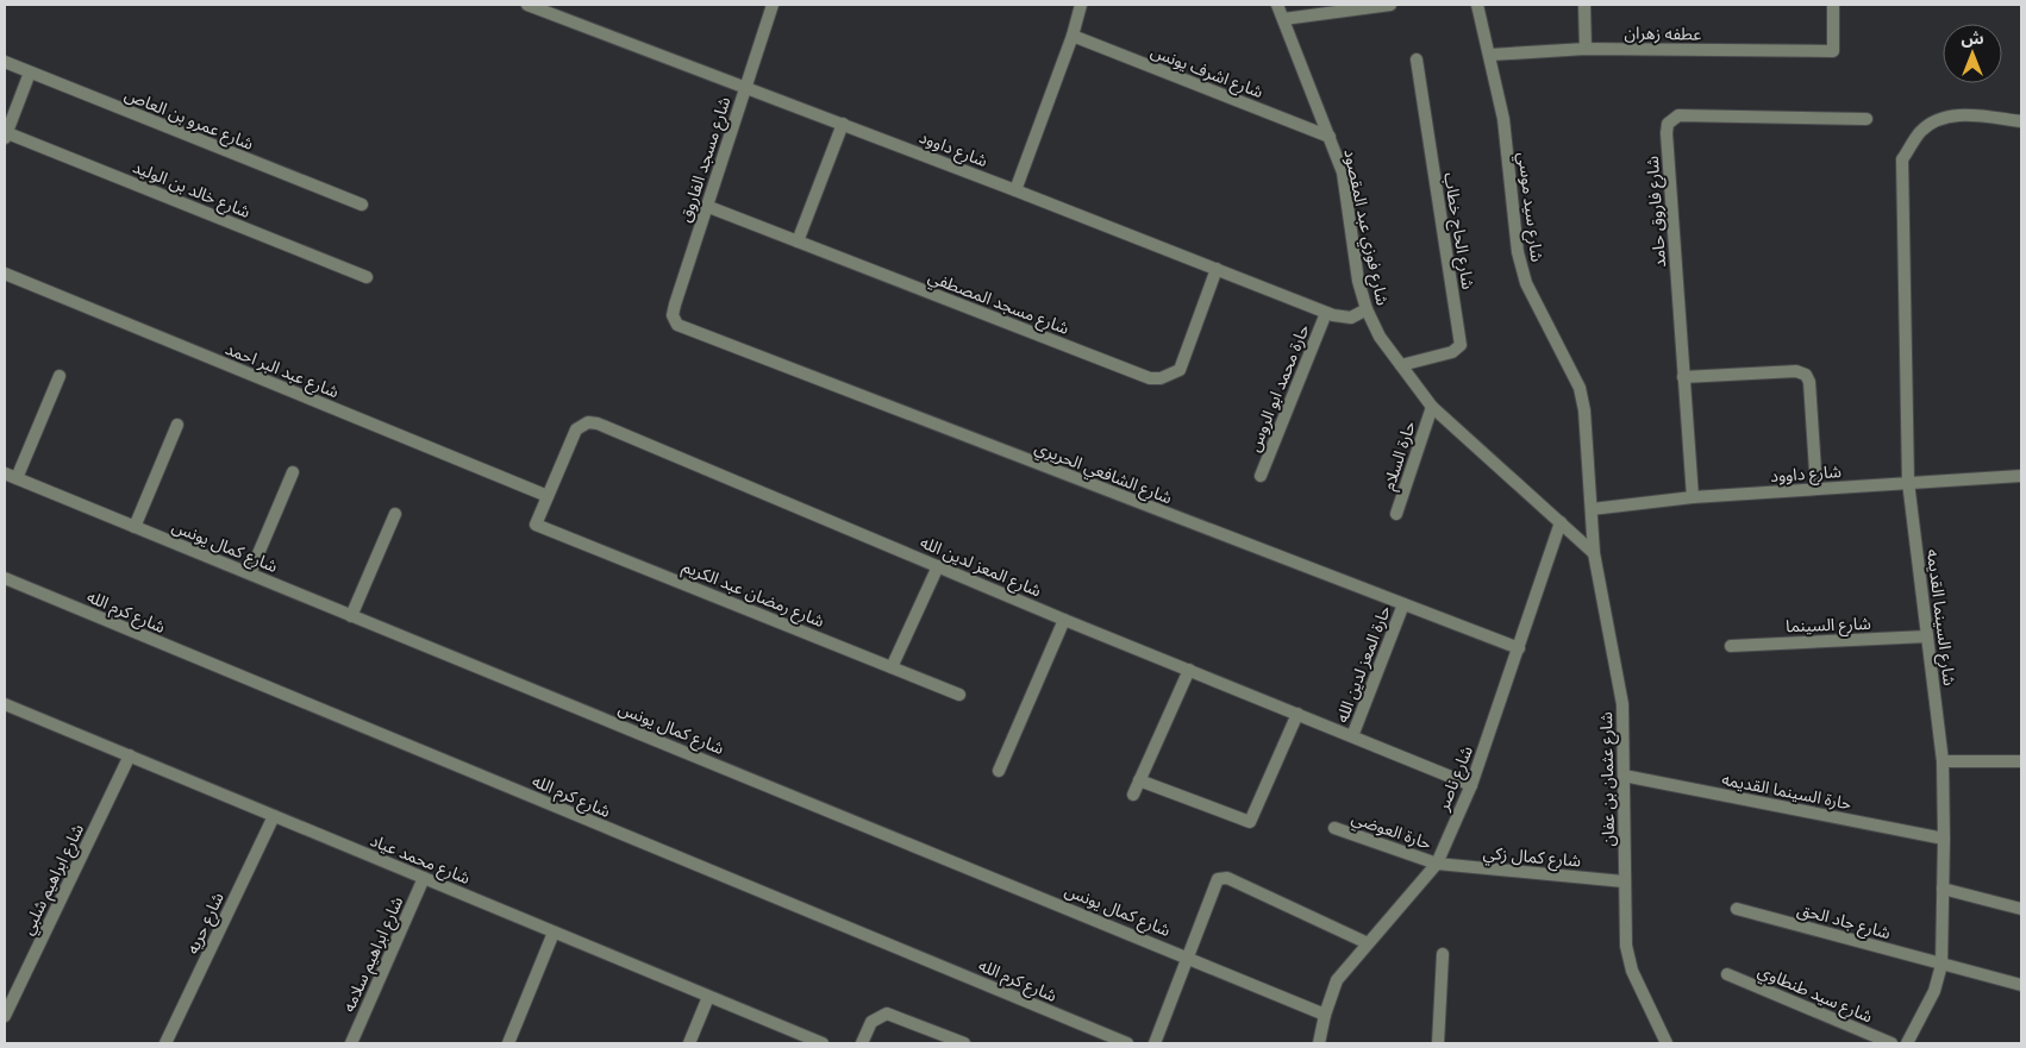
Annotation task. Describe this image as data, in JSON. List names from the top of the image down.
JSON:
{
  "streets": {
    "street": [
      "عطفه زهران",
      "شارع اشرف يونس",
      "شارع عمرو بن العاص",
      "شارع داوود",
      "شارع مسجد الفاروق",
      "شارع خالد بن الوليد",
      "شارع سيد موسي",
      "شارع فاروق حامد",
      "شارع فوزي عبد المقصود",
      "شارع الحاج خطاب",
      "شارع مسجد المصطفي",
      "شارع عبد البر احمد",
      "حارة محمد ابو الروس",
      "حارة السلام",
      "شارع الشافعي الحريري",
      "شارع كمال يونس",
      "شارع المعز لدين الله",
      "شارع رمضان عبد الكريم",
      "شارع كرم الله",
      "شارع السينما القديمه",
      "شارع السينما",
      "حارة المعز لدين الله",
      "شارع ناصر",
      "شارع عثمان بن عفان",
      "حارة السينما القديمه",
      "حارة العوضي",
      "شارع كمال زكي",
      "شارع محمد عياد",
      "شارع ابراهيم شلبي",
      "شارع جاد الحق",
      "شارع حريه",
      "شارع ابراهيم سلامه",
      "شارع سيد طنطاوي"
    ]
  },
  "crossings": [
    ["عطفه زهران", "شارع سيد موسي"],
    ["شارع اشرف يونس", "شارع فوزي عبد المقصود"],
    ["شارع داوود", "شارع مسجد الفاروق"],
    ["شارع داوود", "شارع سيد موسي"],
    ["شارع داوود", "شارع فاروق حامد"],
    ["شارع داوود", "شارع فوزي عبد المقصود"],
    ["شارع داوود", "شارع مسجد المصطفي"],
    ["شارع داوود", "حارة محمد ابو الروس"],
    ["شارع داوود", "شارع السينما القديمه"],
    ["شارع داوود", "شارع عثمان بن عفان"],
    ["شارع مسجد الفاروق", "شارع مسجد المصطفي"],
    ["شارع مسجد الفاروق", "شارع الشافعي الحريري"],
    ["شارع سيد موسي", "شارع عثمان بن عفان"],
    ["شارع فوزي عبد المقصود", "شارع الحاج خطاب"],
    ["شارع فوزي عبد المقصود", "حارة السلام"],
    ["شارع فوزي عبد المقصود", "شارع ناصر"],
    ["شارع فوزي عبد المقصود", "شارع عثمان بن عفان"],
    ["شارع عبد البر احمد", "شارع المعز لدين الله"],
    ["شارع الشافعي الحريري", "حارة المعز لدين الله"],
    ["شارع الشافعي الحريري", "شارع ناصر"],
    ["شارع كمال يونس", "شارع ناصر"],
    ["شارع المعز لدين الله", "شارع رمضان عبد الكريم"],
    ["شارع المعز لدين الله", "حارة المعز لدين الله"],
    ["شارع المعز لدين الله", "شارع ناصر"],
    ["شارع السينما القديمه", "شارع السينما"],
    ["شارع السينما القديمه", "حارة السينما القديمه"],
    ["شارع السينما القديمه", "شارع جاد الحق"],
    ["شارع ناصر", "حارة العوضي"],
    ["شارع ناصر", "شارع كمال زكي"],
    ["شارع عثمان بن عفان", "حارة السينما القديمه"],
    ["شارع عثمان بن عفان", "شارع كمال زكي"],
    ["حارة العوضي", "شارع كمال زكي"],
    ["شارع محمد عياد", "شارع ابراهيم شلبي"],
    ["شارع محمد عياد", "شارع حريه"],
    ["شارع محمد عياد", "شارع ابراهيم سلامه"]
  ],
  "north": "top"
}
